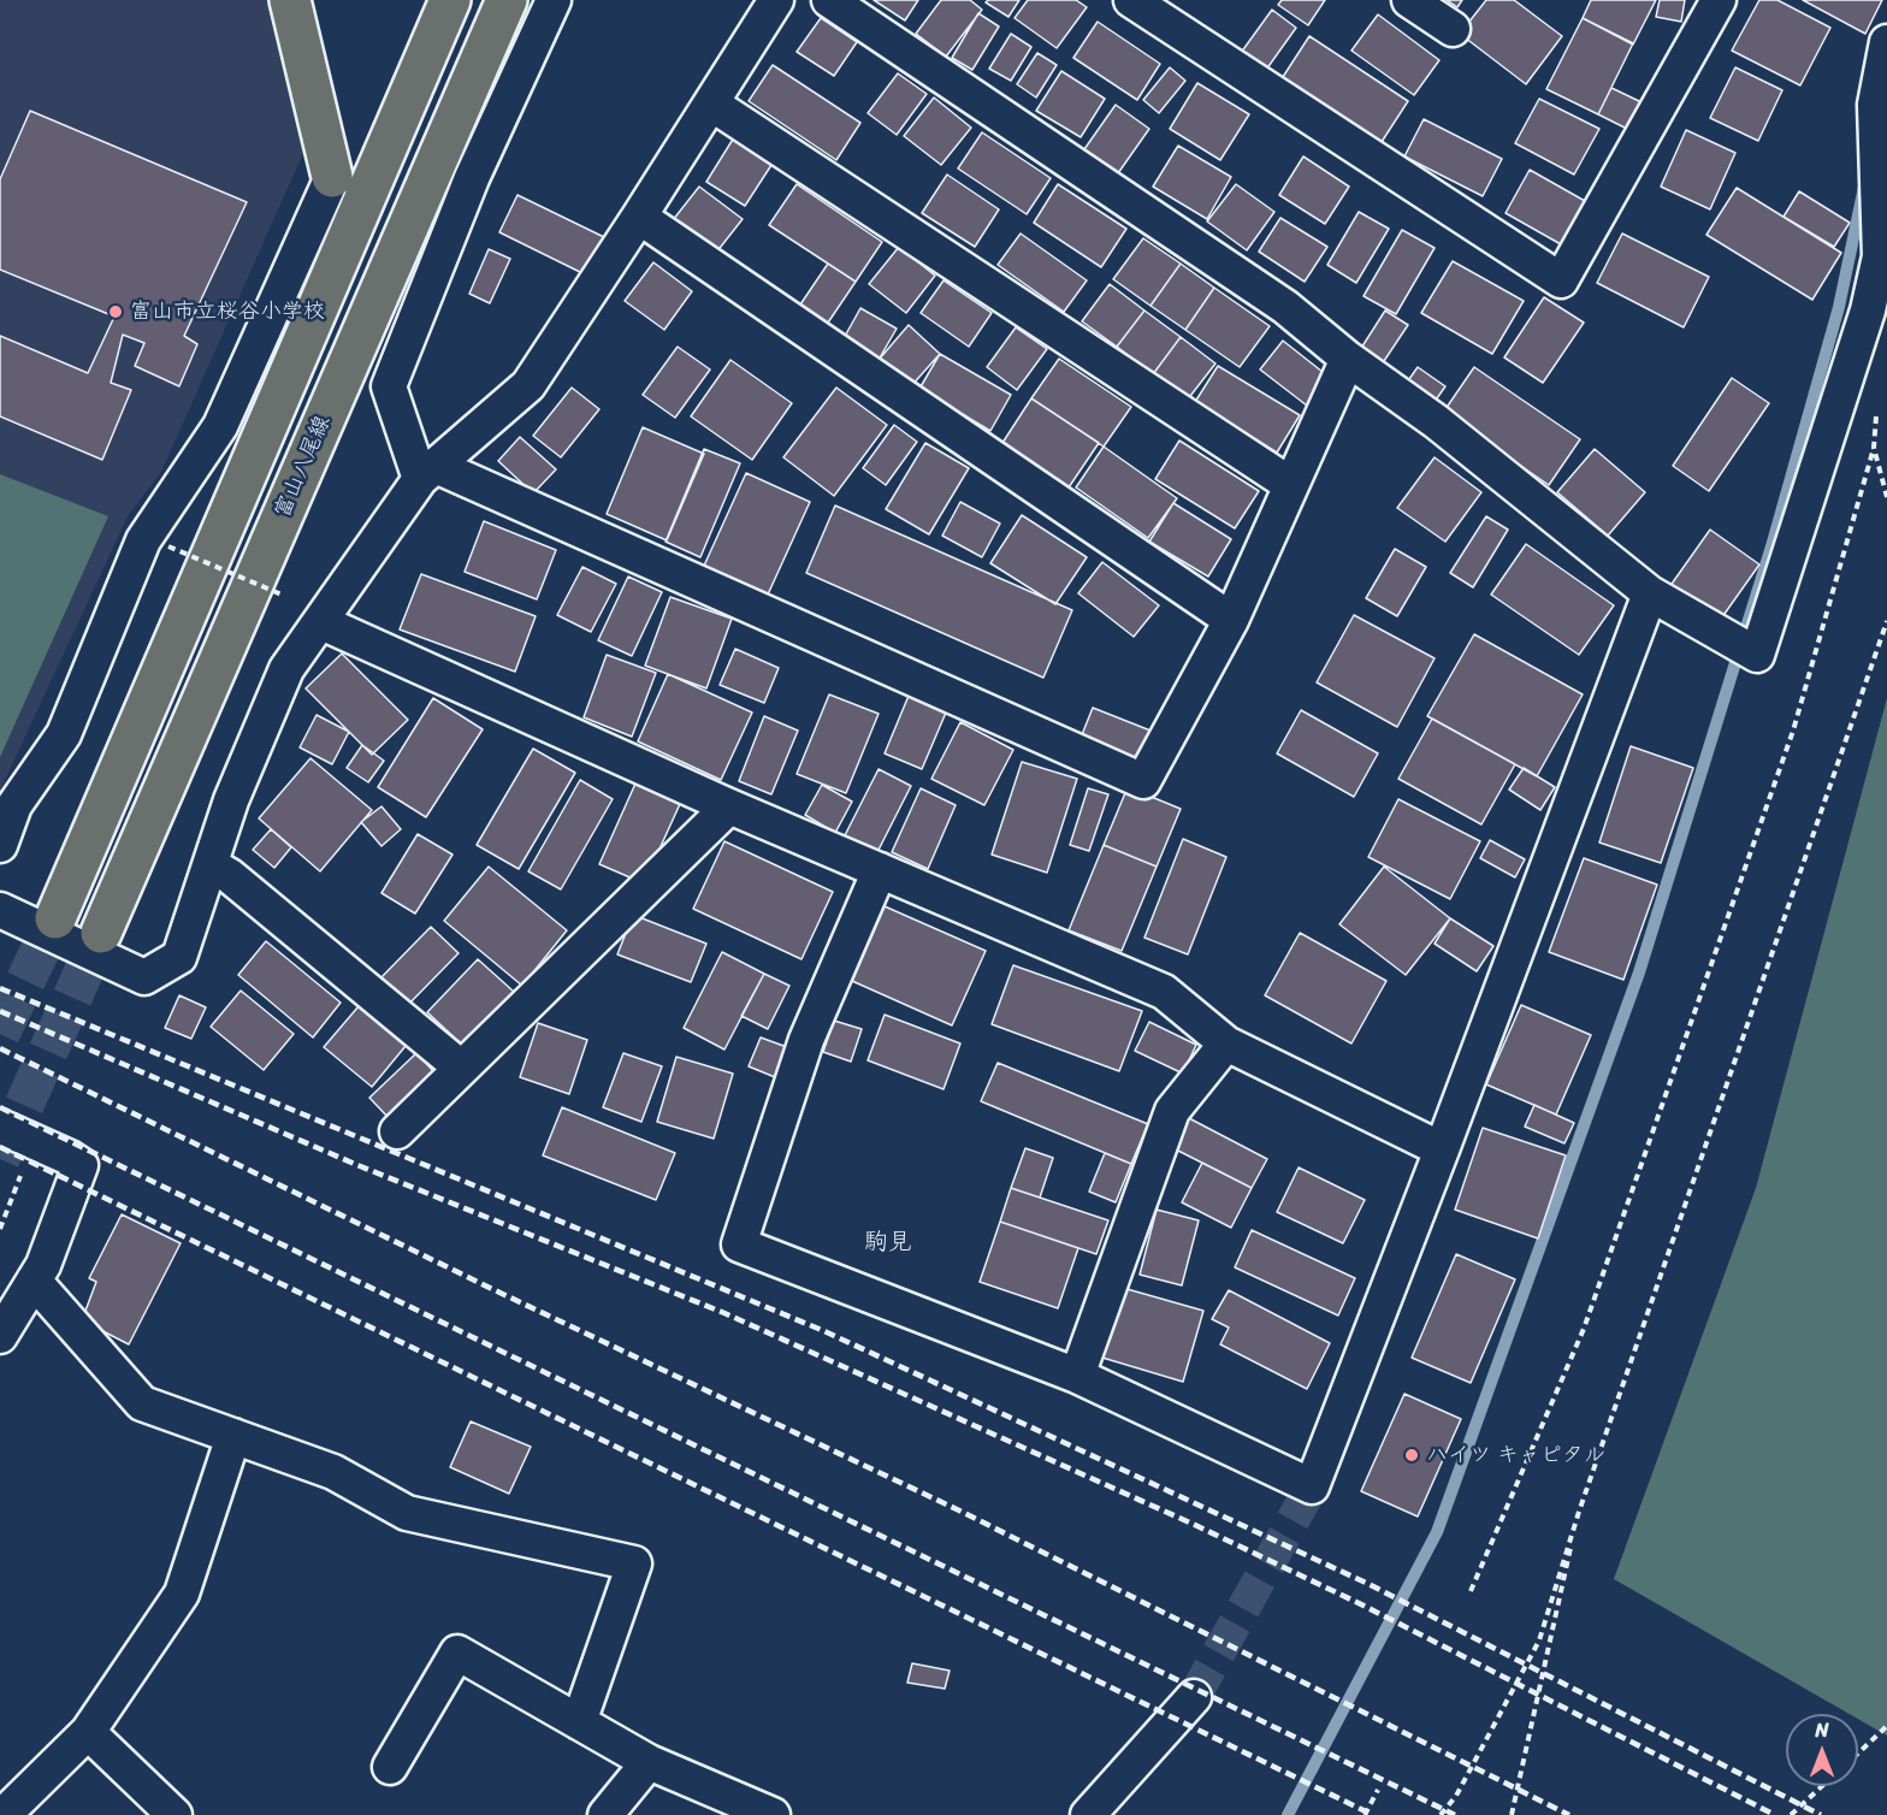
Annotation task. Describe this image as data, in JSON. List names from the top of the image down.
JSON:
{
  "streets": {
    "main road": ["富山八尾線"]
  },
  "districts": ["駒見"],
  "places": ["富山市立桜谷小学校", "ハイツ キャピタル"],
  "north": "top"
}
